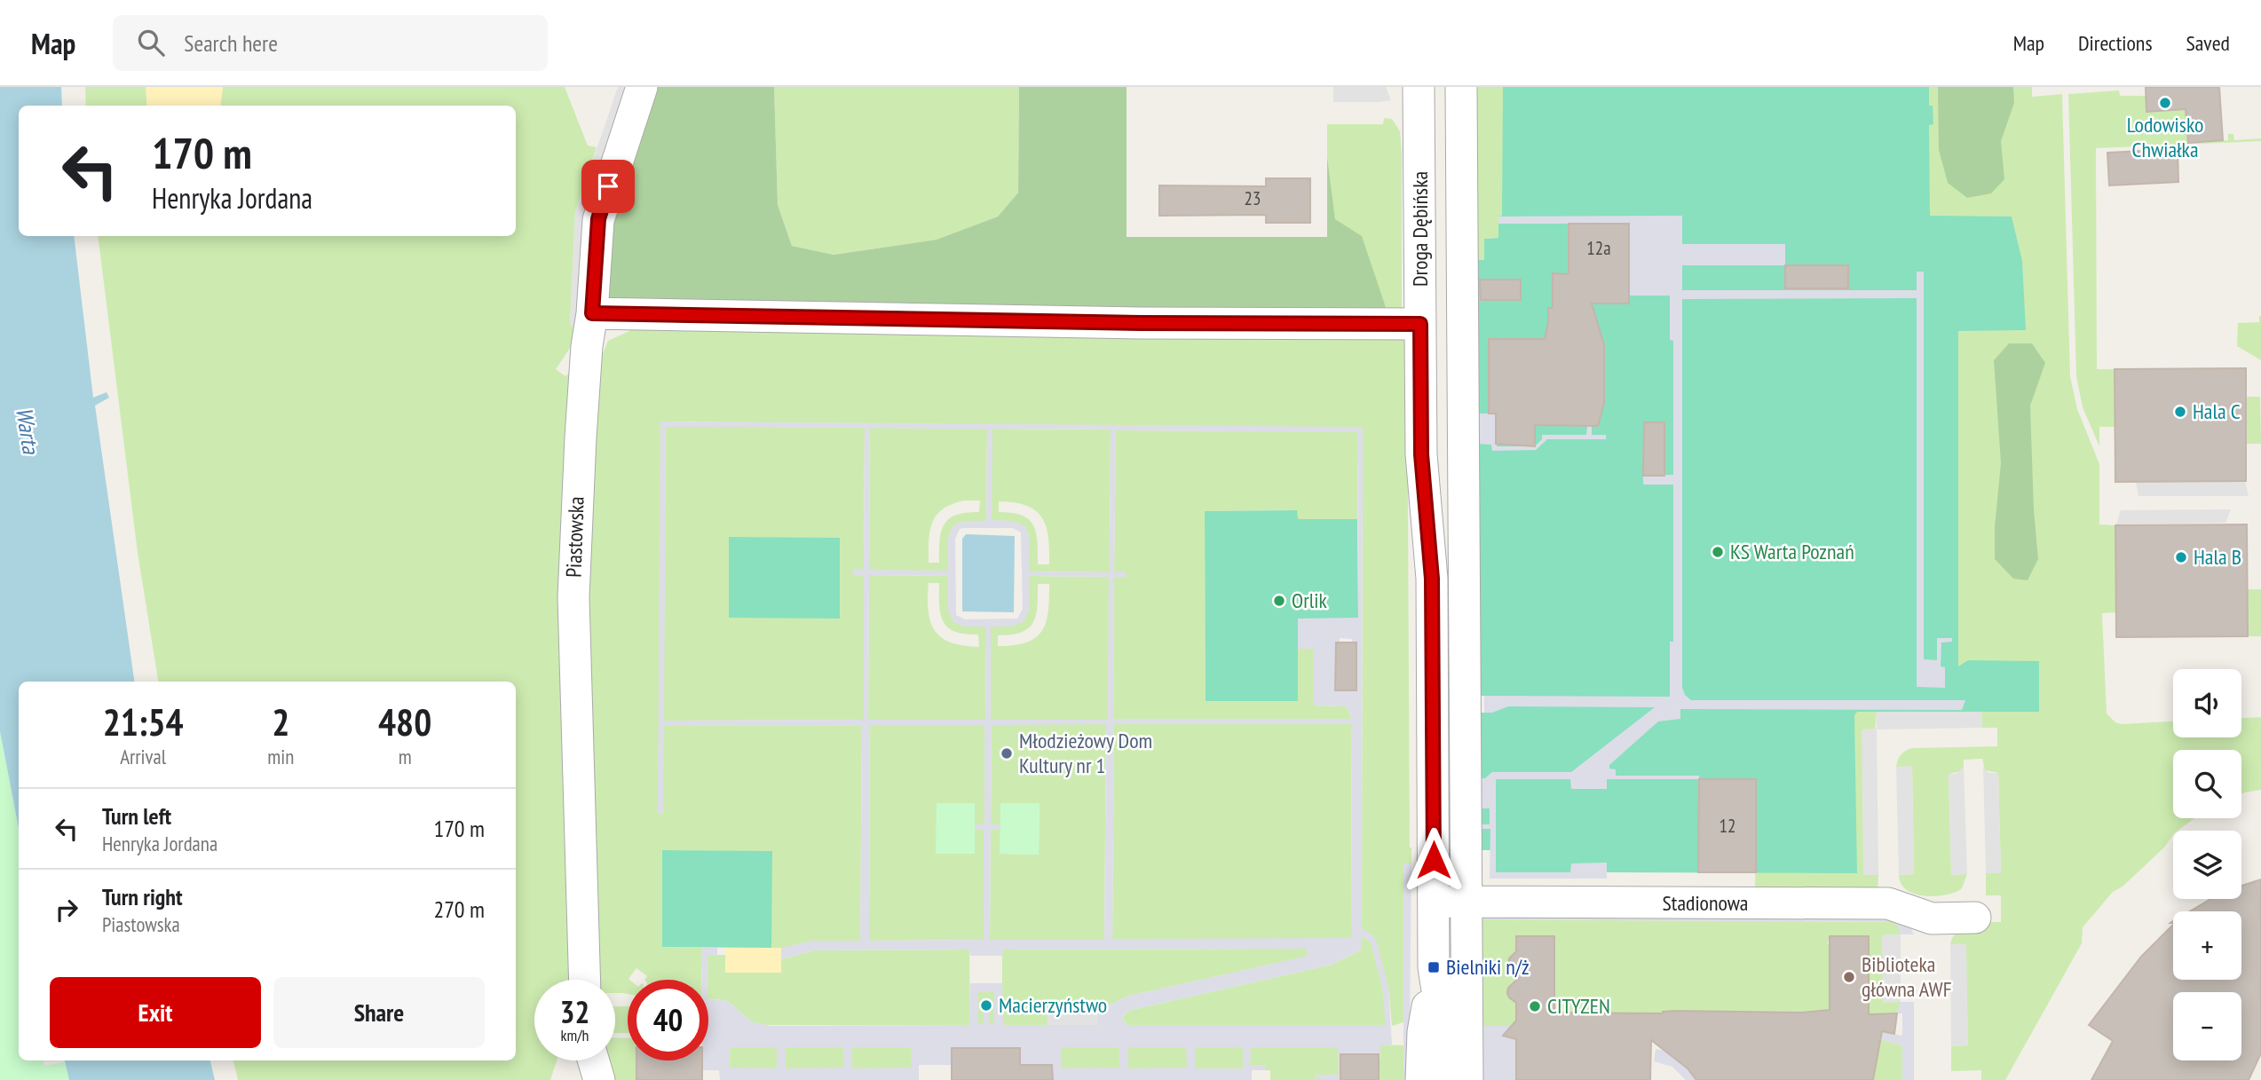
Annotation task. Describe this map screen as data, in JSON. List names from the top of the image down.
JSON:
{
  "streets": {
    "street": ["Droga Dębińska", "Piastowska", "Stadionowa"]
  },
  "crossings": [
    ["Droga Dębińska", "Stadionowa"]
  ],
  "water": ["Warta"],
  "places": {
    "other": [
      "Lodowisko Chwiałka",
      "Hala C",
      "KS Warta Poznań",
      "Hala B",
      "Orlik",
      "Młodzieżowy Dom Kultury nr 1",
      "Biblioteka główna AWF",
      "Macierzyństwo",
      "CITYZEN"
    ],
    "transit": ["Bielniki n/ż"]
  },
  "house_numbers": ["23", "12a", "12"],
  "page": {
    "header": "Map",
    "search": "Search here",
    "nav": ["Map", "Directions", "Saved"],
    "turn": ["170 m", "Henryka Jordana"],
    "map_buttons": ["+", "−"],
    "eta": [
      "21:54",
      "Arrival",
      "2",
      "min",
      "480",
      "m"
    ],
    "list": [
      {
        "name": "Turn left",
        "note": "Henryka Jordana",
        "value": "170 m"
      },
      {
        "name": "Turn right",
        "note": "Piastowska",
        "value": "270 m"
      }
    ],
    "buttons": ["Exit", "Share"],
    "speed": "32 km/h",
    "limit": "40"
  }
}
